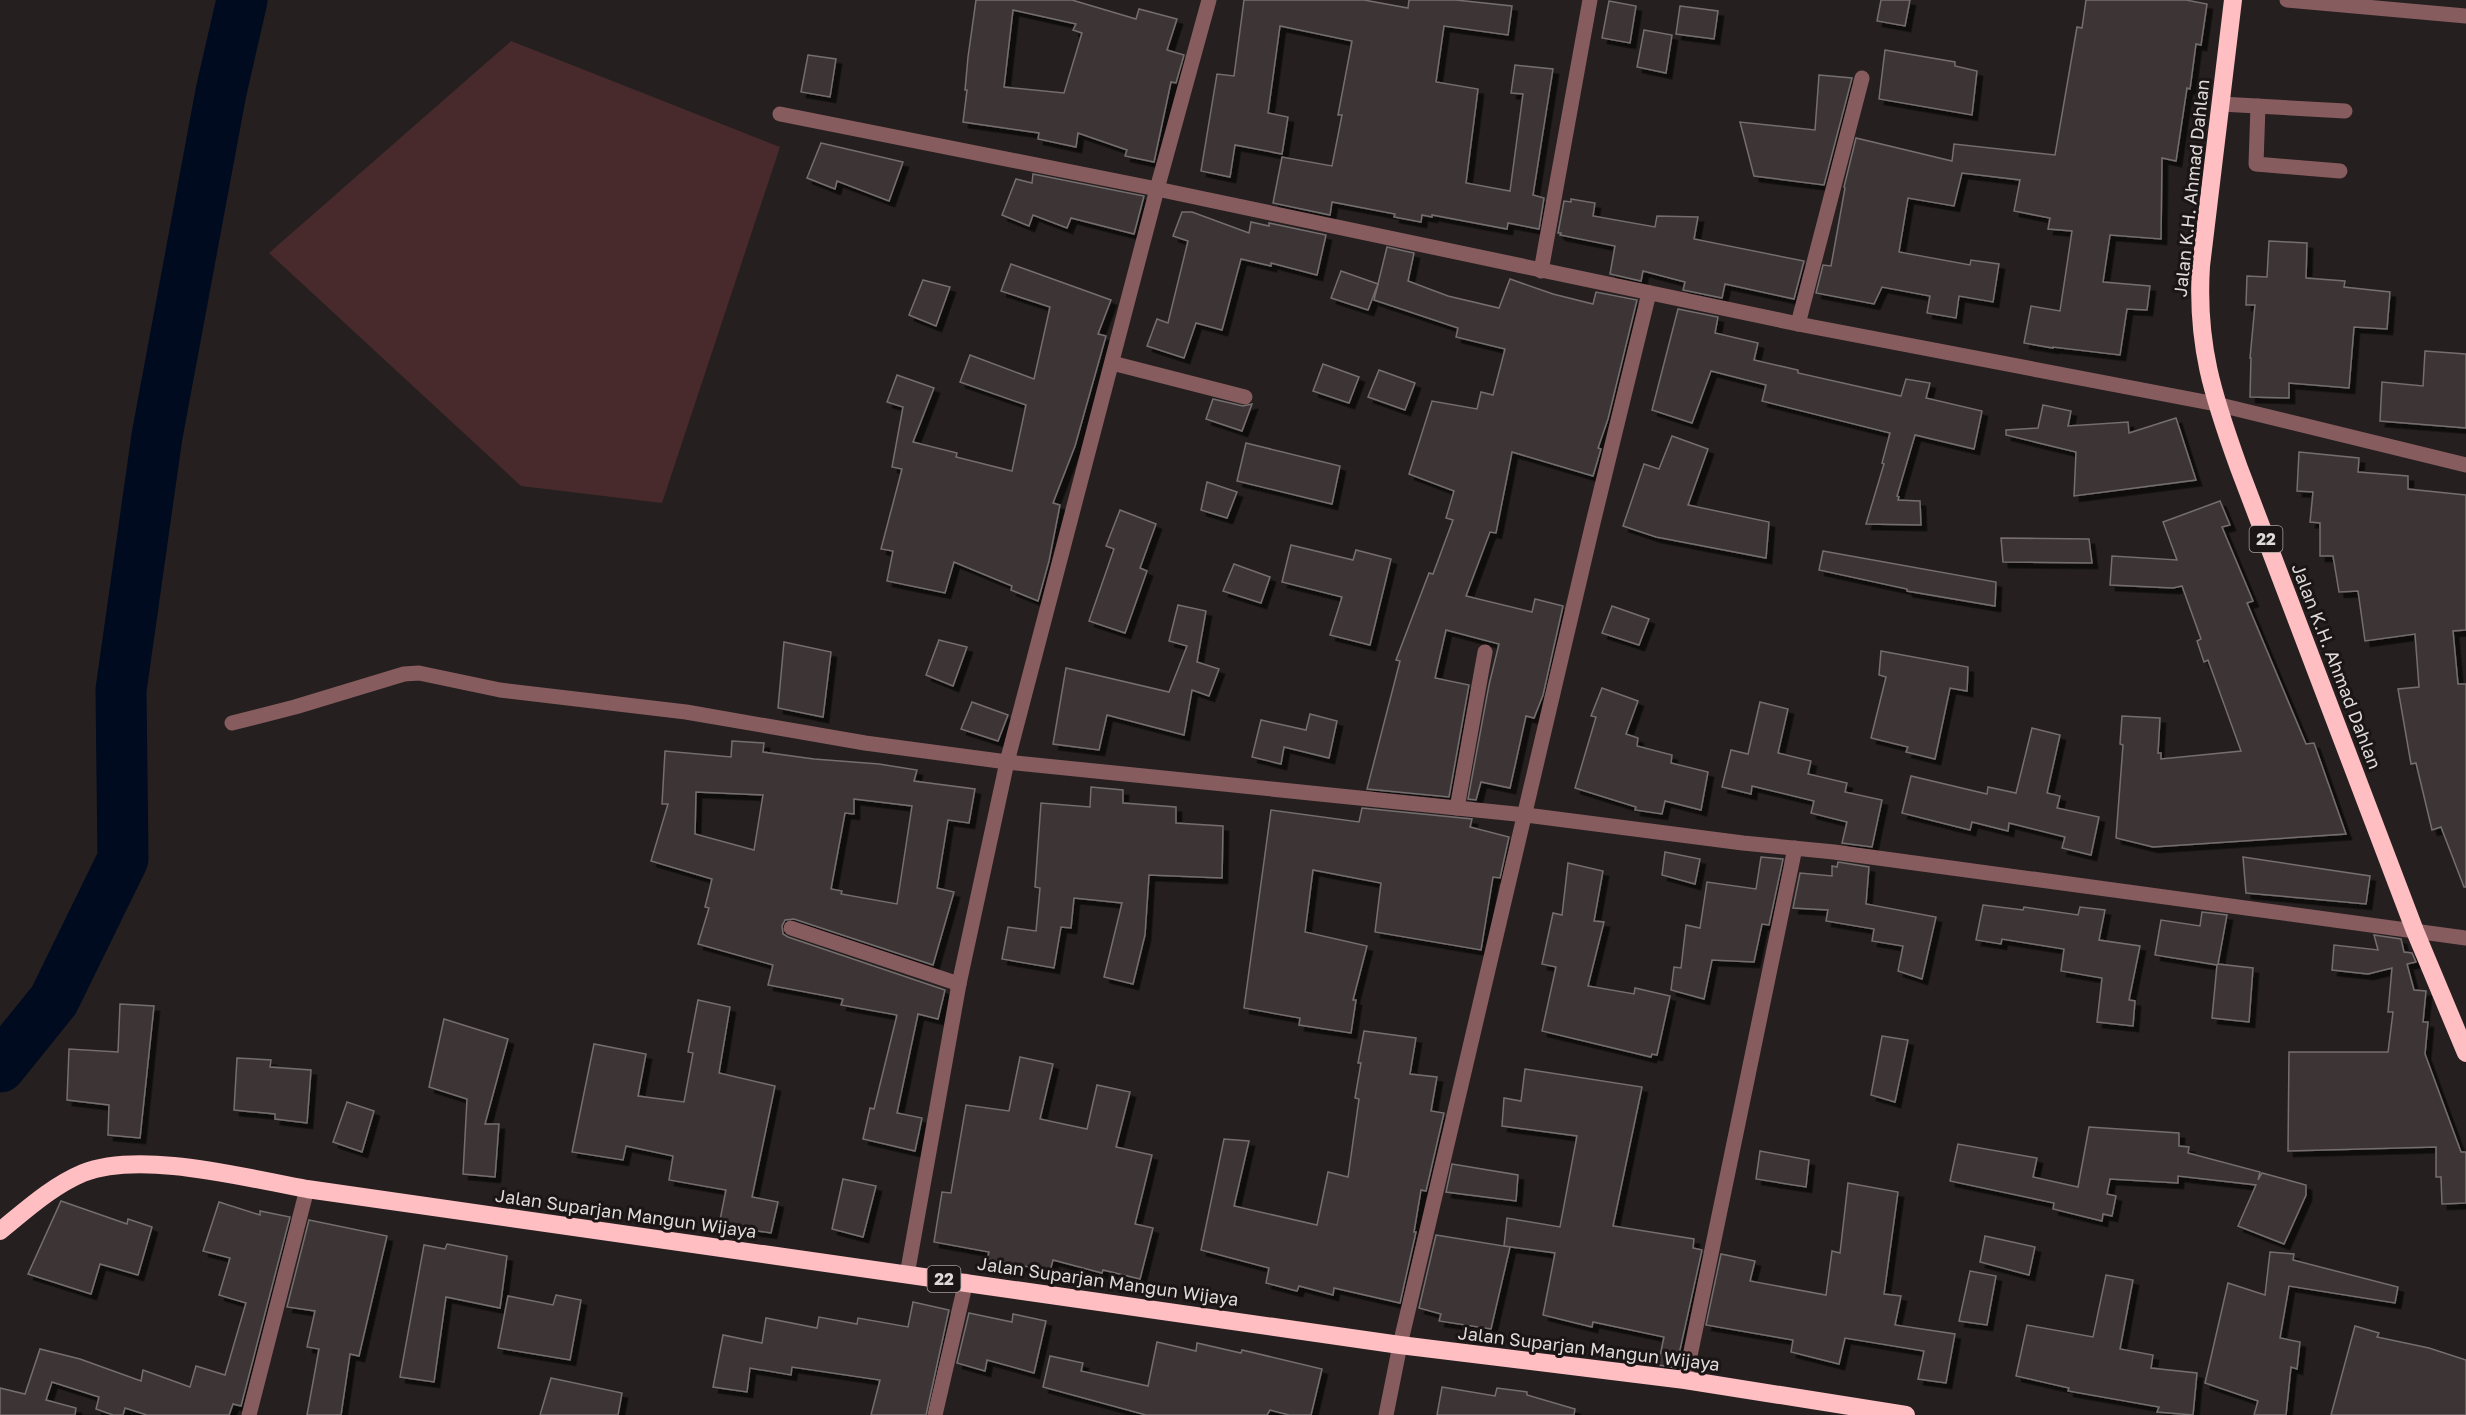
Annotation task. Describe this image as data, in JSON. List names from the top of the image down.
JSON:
{
  "streets": {
    "highway": ["Jalan K.H. Ahmad Dahlan", "22", "Jalan Suparjan Mangun Wijaya"]
  }
}
